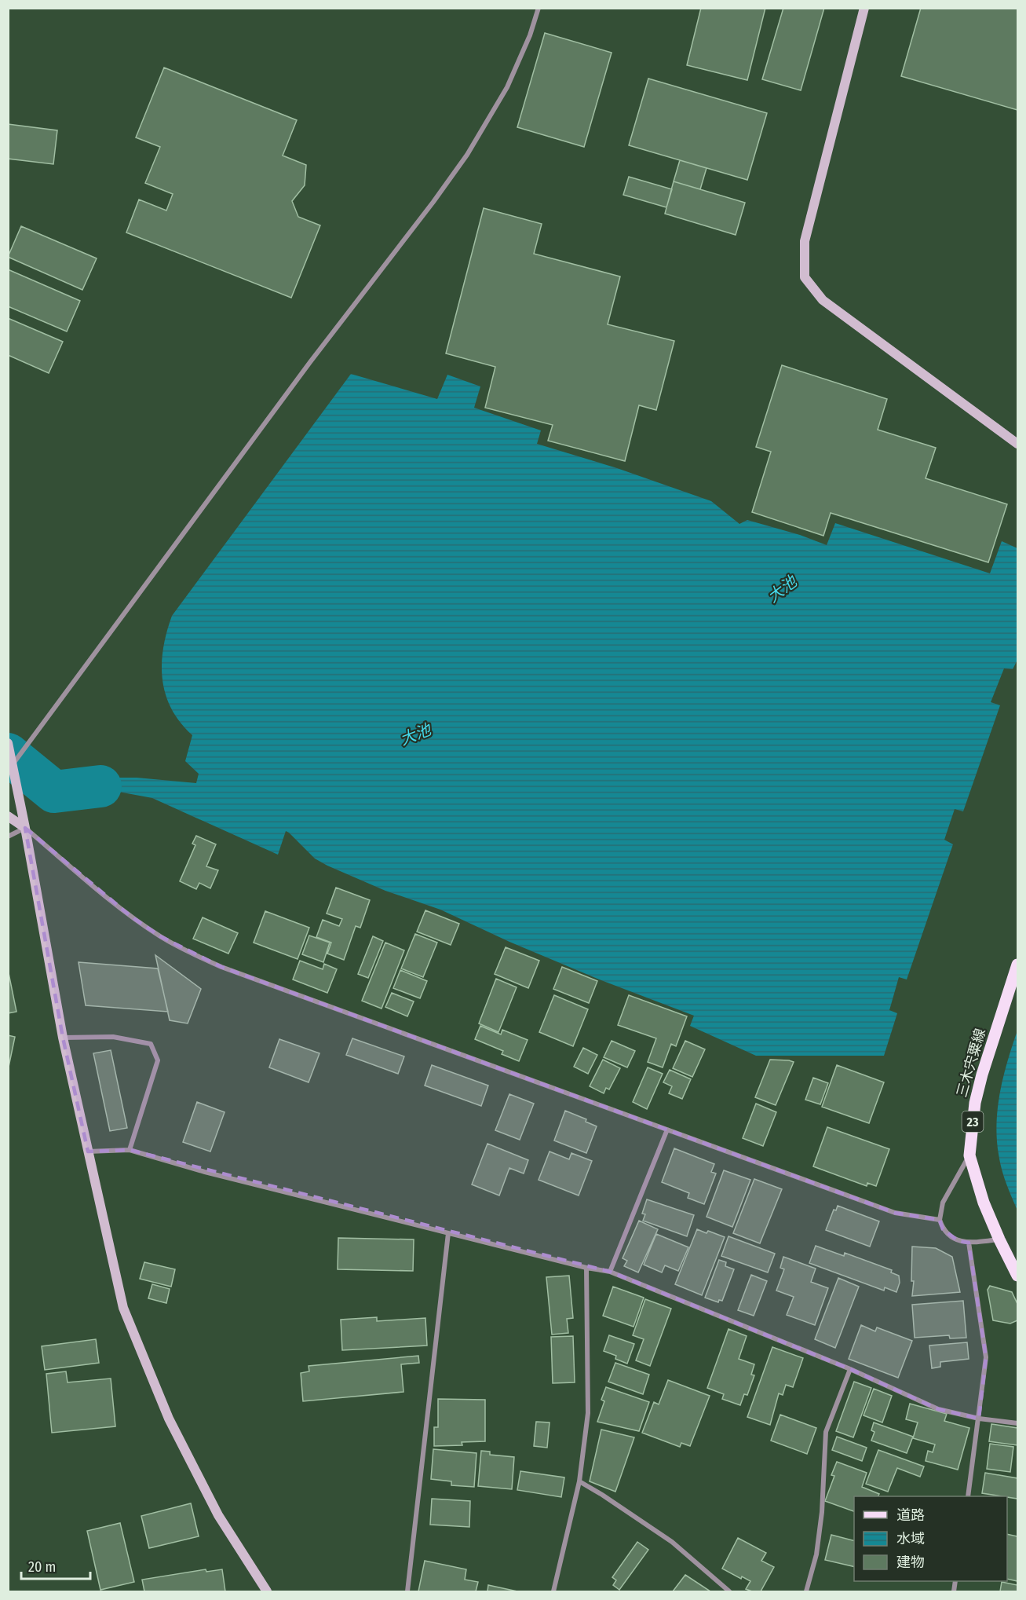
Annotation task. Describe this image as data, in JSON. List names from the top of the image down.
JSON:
{
  "streets": {
    "main road": ["三木宍粟線", "23"]
  },
  "water": ["大池"],
  "legend": ["道路", "水域", "建物"],
  "scale_bar": "20 m"
}
